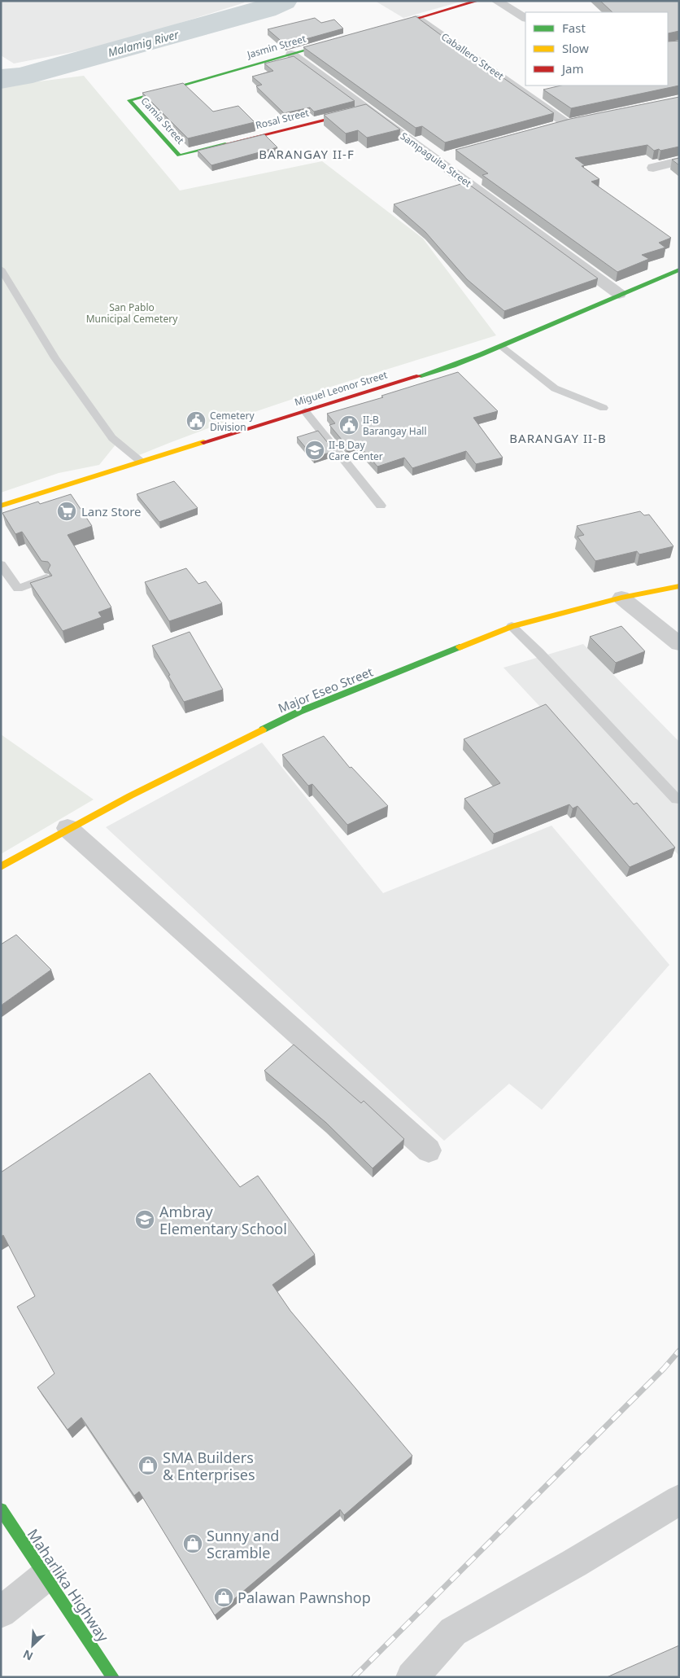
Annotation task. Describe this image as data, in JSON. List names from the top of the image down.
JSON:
{
  "streets": {
    "street": [
      "Jasmin Street",
      "Caballero Street",
      "Rosal Street",
      "Camia Street",
      "Sampaguita Street",
      "Miguel Leonor Street",
      "Major Eseo Street",
      "Maharlika Highway"
    ]
  },
  "crossings": [
    ["Jasmin Street", "Camia Street"],
    ["Jasmin Street", "Sampaguita Street"],
    ["Rosal Street", "Camia Street"],
    ["Rosal Street", "Sampaguita Street"],
    ["Sampaguita Street", "Miguel Leonor Street"]
  ],
  "districts": ["BARANGAY II-F", "BARANGAY II-B"],
  "water": ["Malamig River"],
  "parks": ["San Pablo Municipal Cemetery"],
  "places": {
    "public building": ["Cemetery Division", "II-B Barangay Hall"],
    "school or university": ["II-B Day Care Center", "Ambray Elementary School"],
    "supermarket": ["Lanz Store"],
    "shop": ["SMA Builders & Enterprises", "Sunny and Scramble", "Palawan Pawnshop"]
  },
  "legend": ["Fast", "Slow", "Jam"],
  "north": "bottom left"
}
